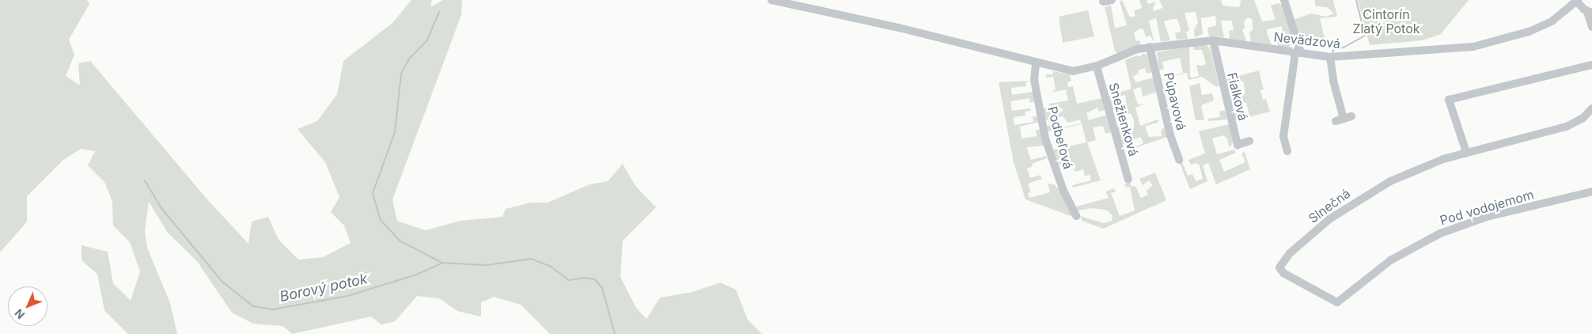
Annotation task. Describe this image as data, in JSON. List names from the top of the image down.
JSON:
{
  "streets": {
    "street": [
      "Nevädzová",
      "Fialková",
      "Púpavová",
      "Snežienková",
      "Podbeľová",
      "Slnečná",
      "Pod vodojemom"
    ]
  },
  "crossings": [
    ["Nevädzová", "Fialková"],
    ["Nevädzová", "Púpavová"],
    ["Nevädzová", "Snežienková"],
    ["Nevädzová", "Podbeľová"],
    ["Slnečná", "Pod vodojemom"]
  ],
  "water": ["Borový potok"],
  "parks": ["Cintorín Zlatý Potok"],
  "north": "bottom left"
}
